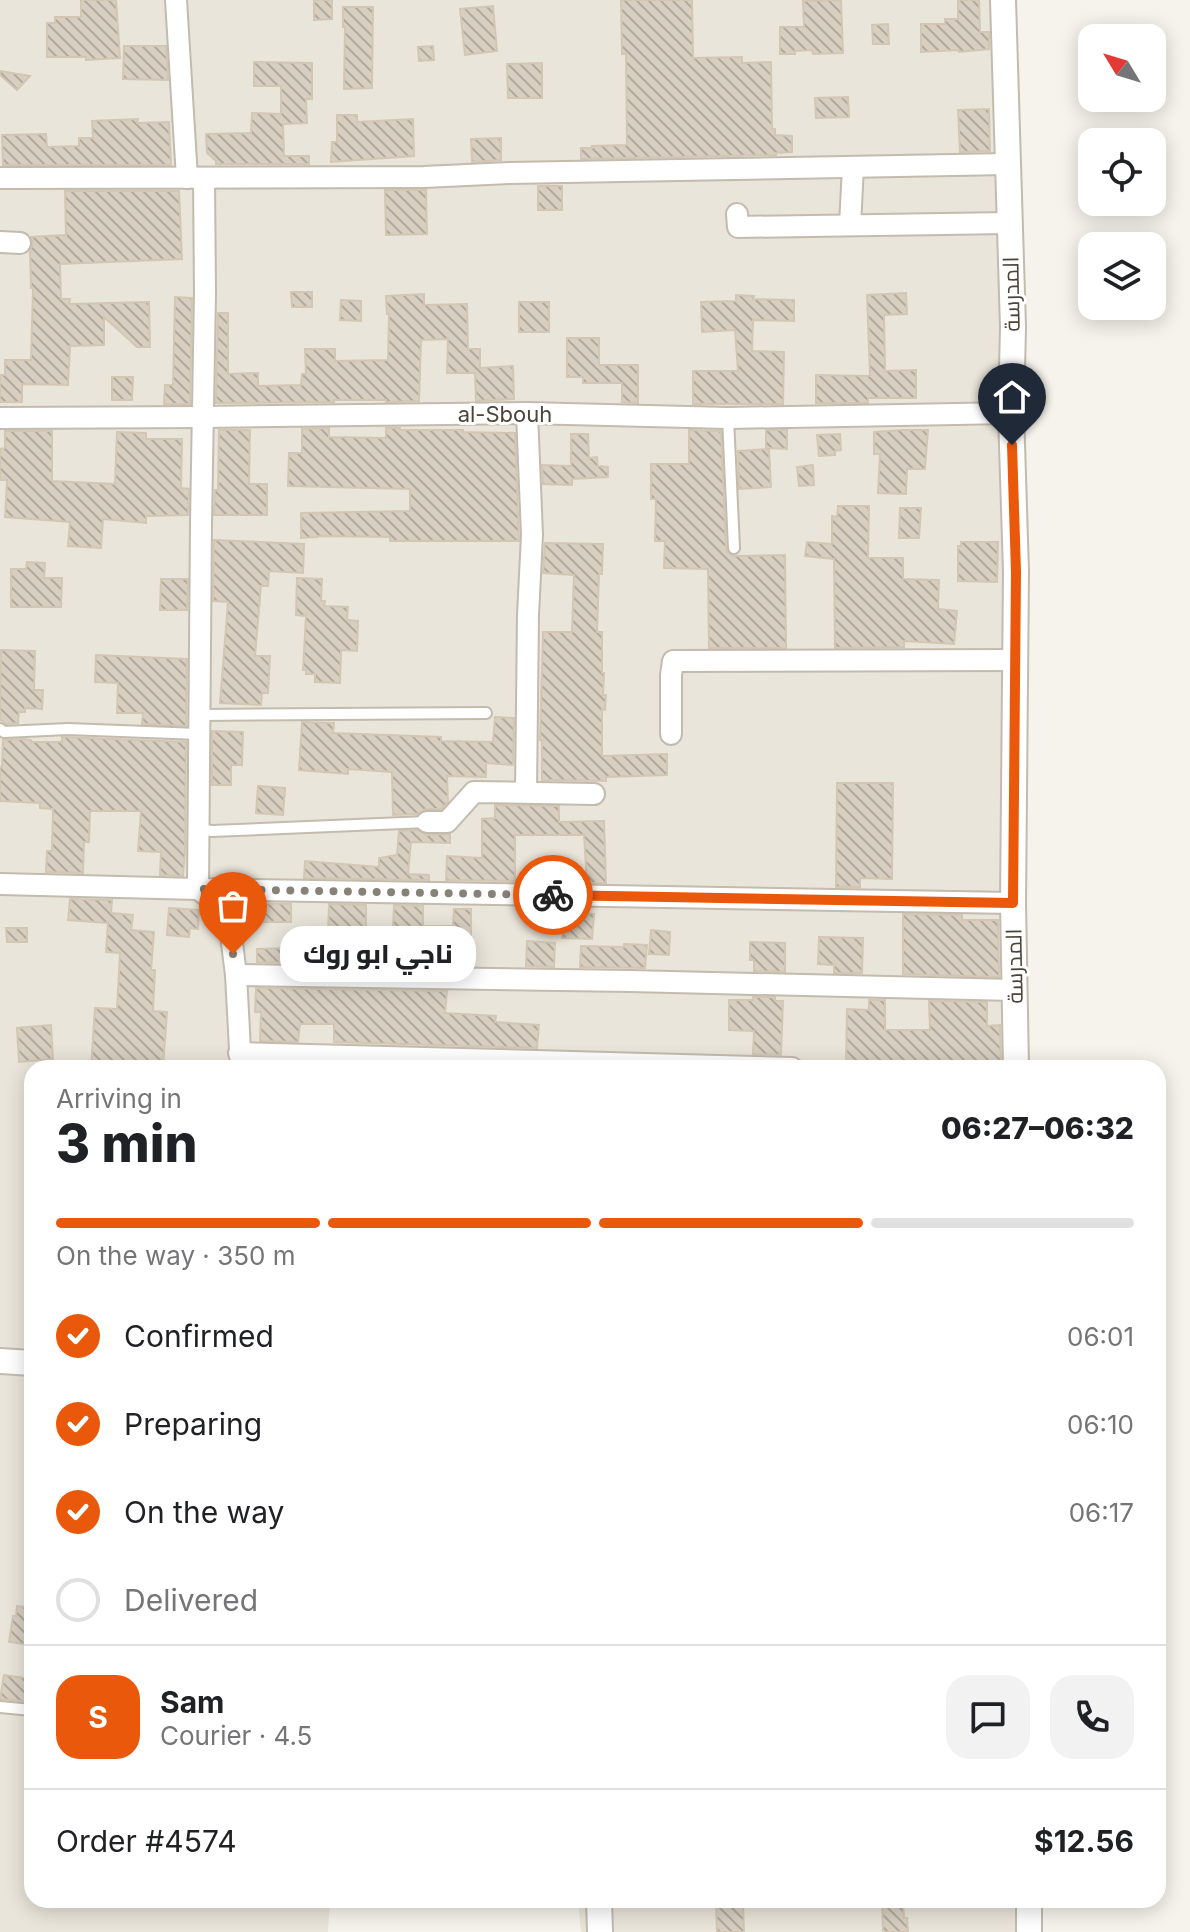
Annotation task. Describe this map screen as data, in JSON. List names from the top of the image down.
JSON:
{
  "streets": {
    "street": ["المدرسة", "al-Sbouh"]
  },
  "crossings": [
    ["المدرسة", "al-Sbouh"]
  ],
  "places": ["ناجي ابو روك"],
  "north": "top left",
  "page": {
    "bubble": "ناجي ابو روك",
    "heading": ["3 min", "Arriving in", "06:27–06:32"],
    "panel": [
      "Sam",
      "Courier · 4.5",
      "Order #4574",
      "$12.56"
    ],
    "bar": "On the way · 350 m",
    "list": [
      ["Confirmed", "06:01"],
      ["Preparing", "06:10"],
      ["On the way", "06:17"],
      "Delivered"
    ],
    "round": "S"
  }
}
